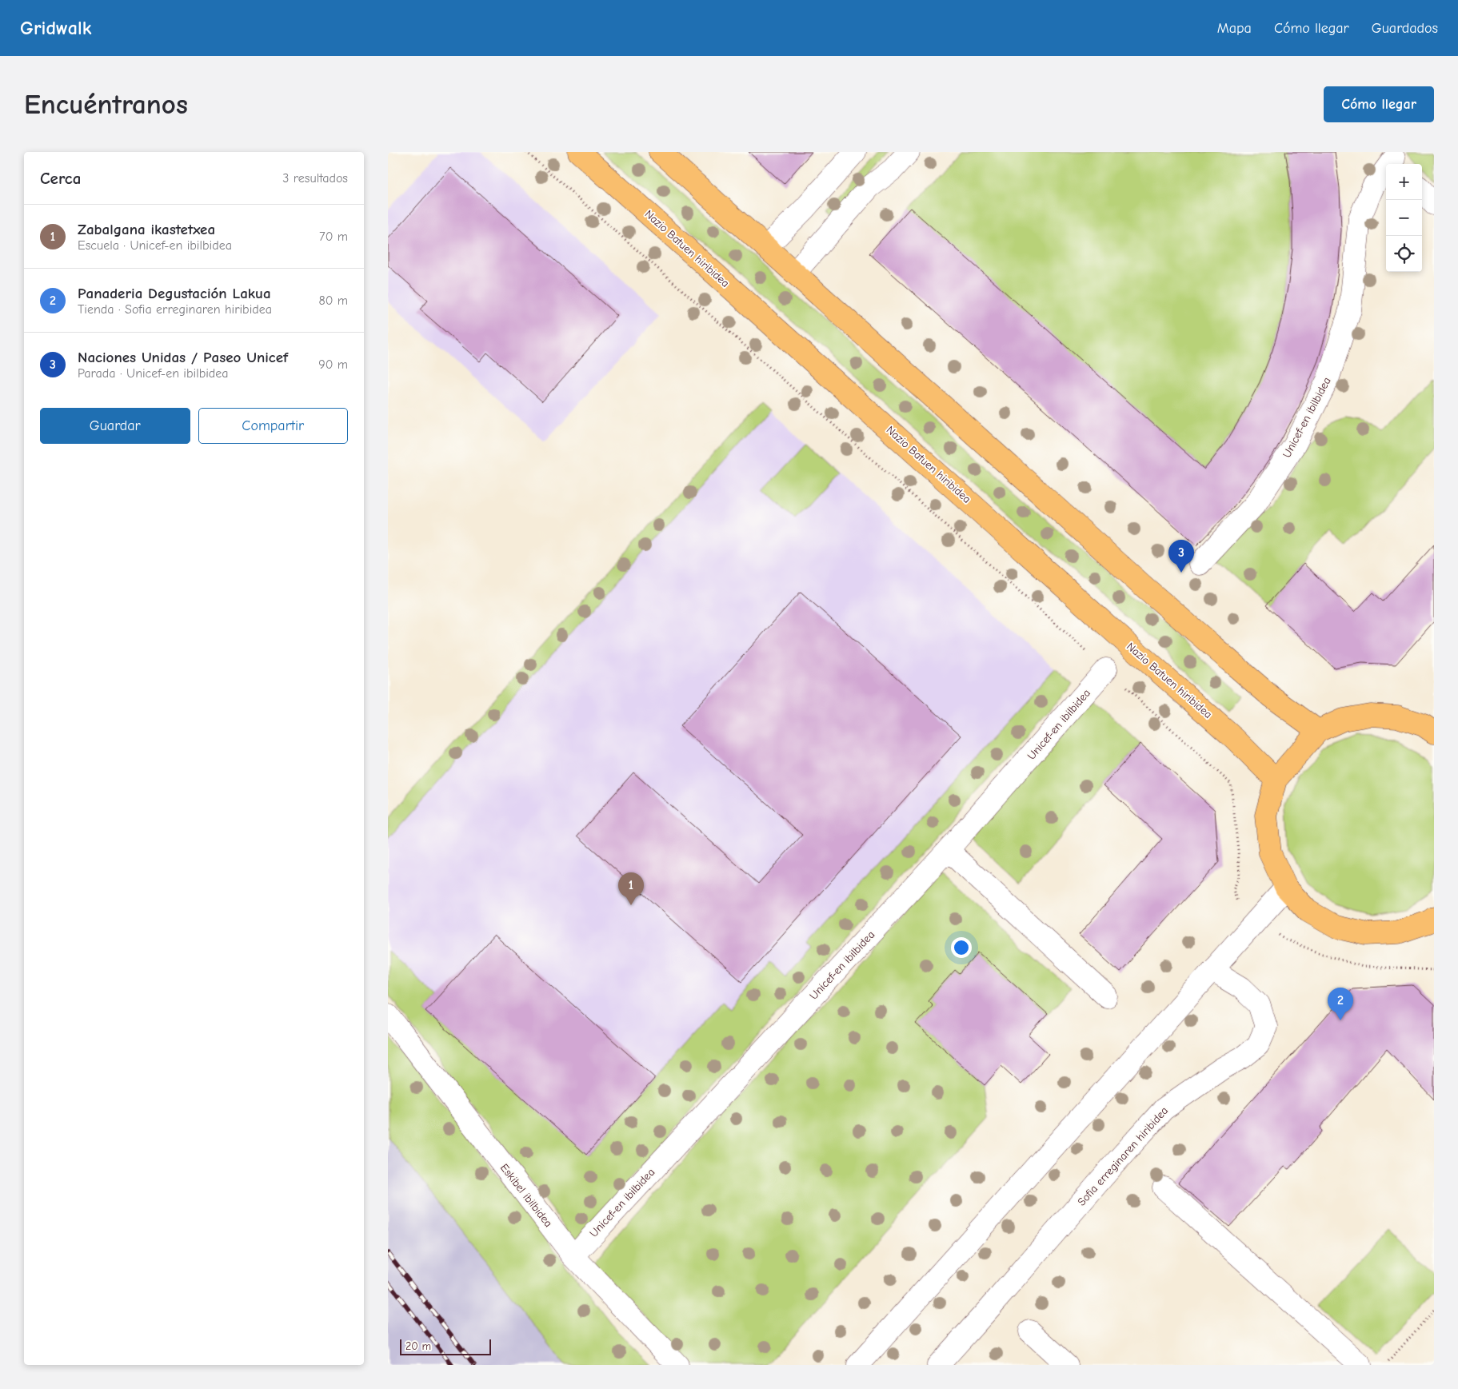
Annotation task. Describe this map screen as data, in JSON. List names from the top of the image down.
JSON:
{
  "streets": {
    "main road": ["Nazio Batuen hiribidea"],
    "street": ["Unicef-en ibilbidea", "Sofia erreginaren hiribidea", "Eskibel ibilbidea"]
  },
  "crossings": [
    ["Unicef-en ibilbidea", "Eskibel ibilbidea"]
  ],
  "scale_bar": "20 m",
  "page": {
    "header": "Gridwalk",
    "nav": ["Mapa", "Cómo llegar", "Guardados"],
    "buttons": [
      "Cómo llegar",
      ["Guardar", "Compartir"]
    ],
    "title": "Encuéntranos",
    "heading": ["Cerca", "3 resultados"],
    "map_buttons": ["+", "−"],
    "list": [
      {
        "mark": "1",
        "name": "Zabalgana ikastetxea",
        "note": "Escuela · Unicef-en ibilbidea",
        "value": "70 m"
      },
      {
        "mark": "2",
        "name": "Panaderia Degustación Lakua",
        "note": "Tienda · Sofia erreginaren hiribidea",
        "value": "80 m"
      },
      {
        "mark": "3",
        "name": "Naciones Unidas / Paseo Unicef",
        "note": "Parada · Unicef-en ibilbidea",
        "value": "90 m"
      }
    ],
    "pins": ["3", "1", "2"],
    "scale": "20 m"
  }
}
